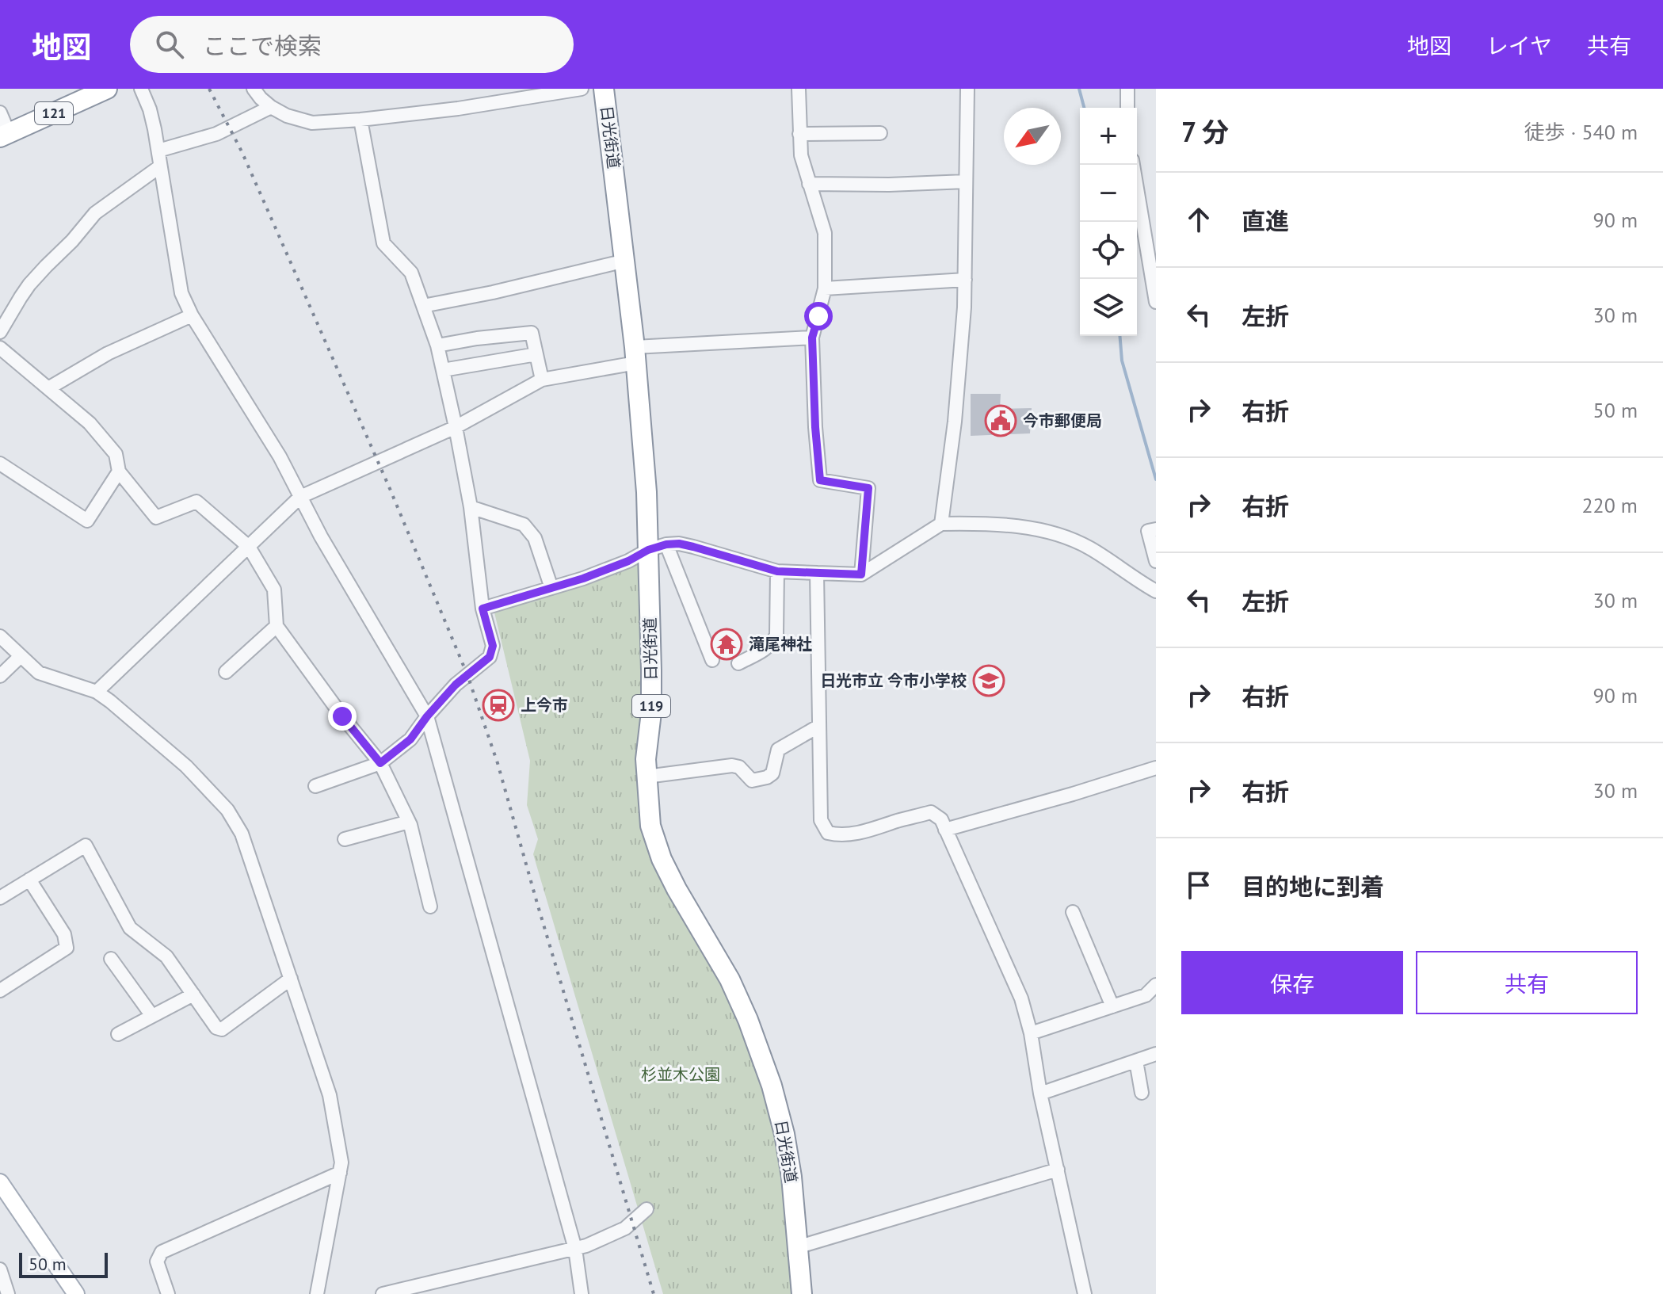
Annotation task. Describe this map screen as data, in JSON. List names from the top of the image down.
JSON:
{
  "streets": {
    "highway": ["121", "日光街道", "119"]
  },
  "parks": ["杉並木公園"],
  "places": {
    "public building": ["今市郵便局"],
    "temple": ["滝尾神社"],
    "school or university": ["日光市立 今市小学校"],
    "station": ["上今市"]
  },
  "scale_bar": "50 m",
  "north": "bottom left",
  "page": {
    "header": "地図",
    "search": "ここで検索",
    "nav": ["地図", "レイヤ", "共有"],
    "heading": ["7 分", "徒歩 · 540 m"],
    "map_buttons": ["+", "−"],
    "list": [
      ["直進", "90 m"],
      ["左折", "30 m"],
      ["右折", "50 m"],
      ["右折", "220 m"],
      ["左折", "30 m"],
      ["右折", "90 m"],
      ["右折", "30 m"],
      "目的地に到着"
    ],
    "buttons": ["保存", "共有"],
    "scale": "50 m"
  }
}
